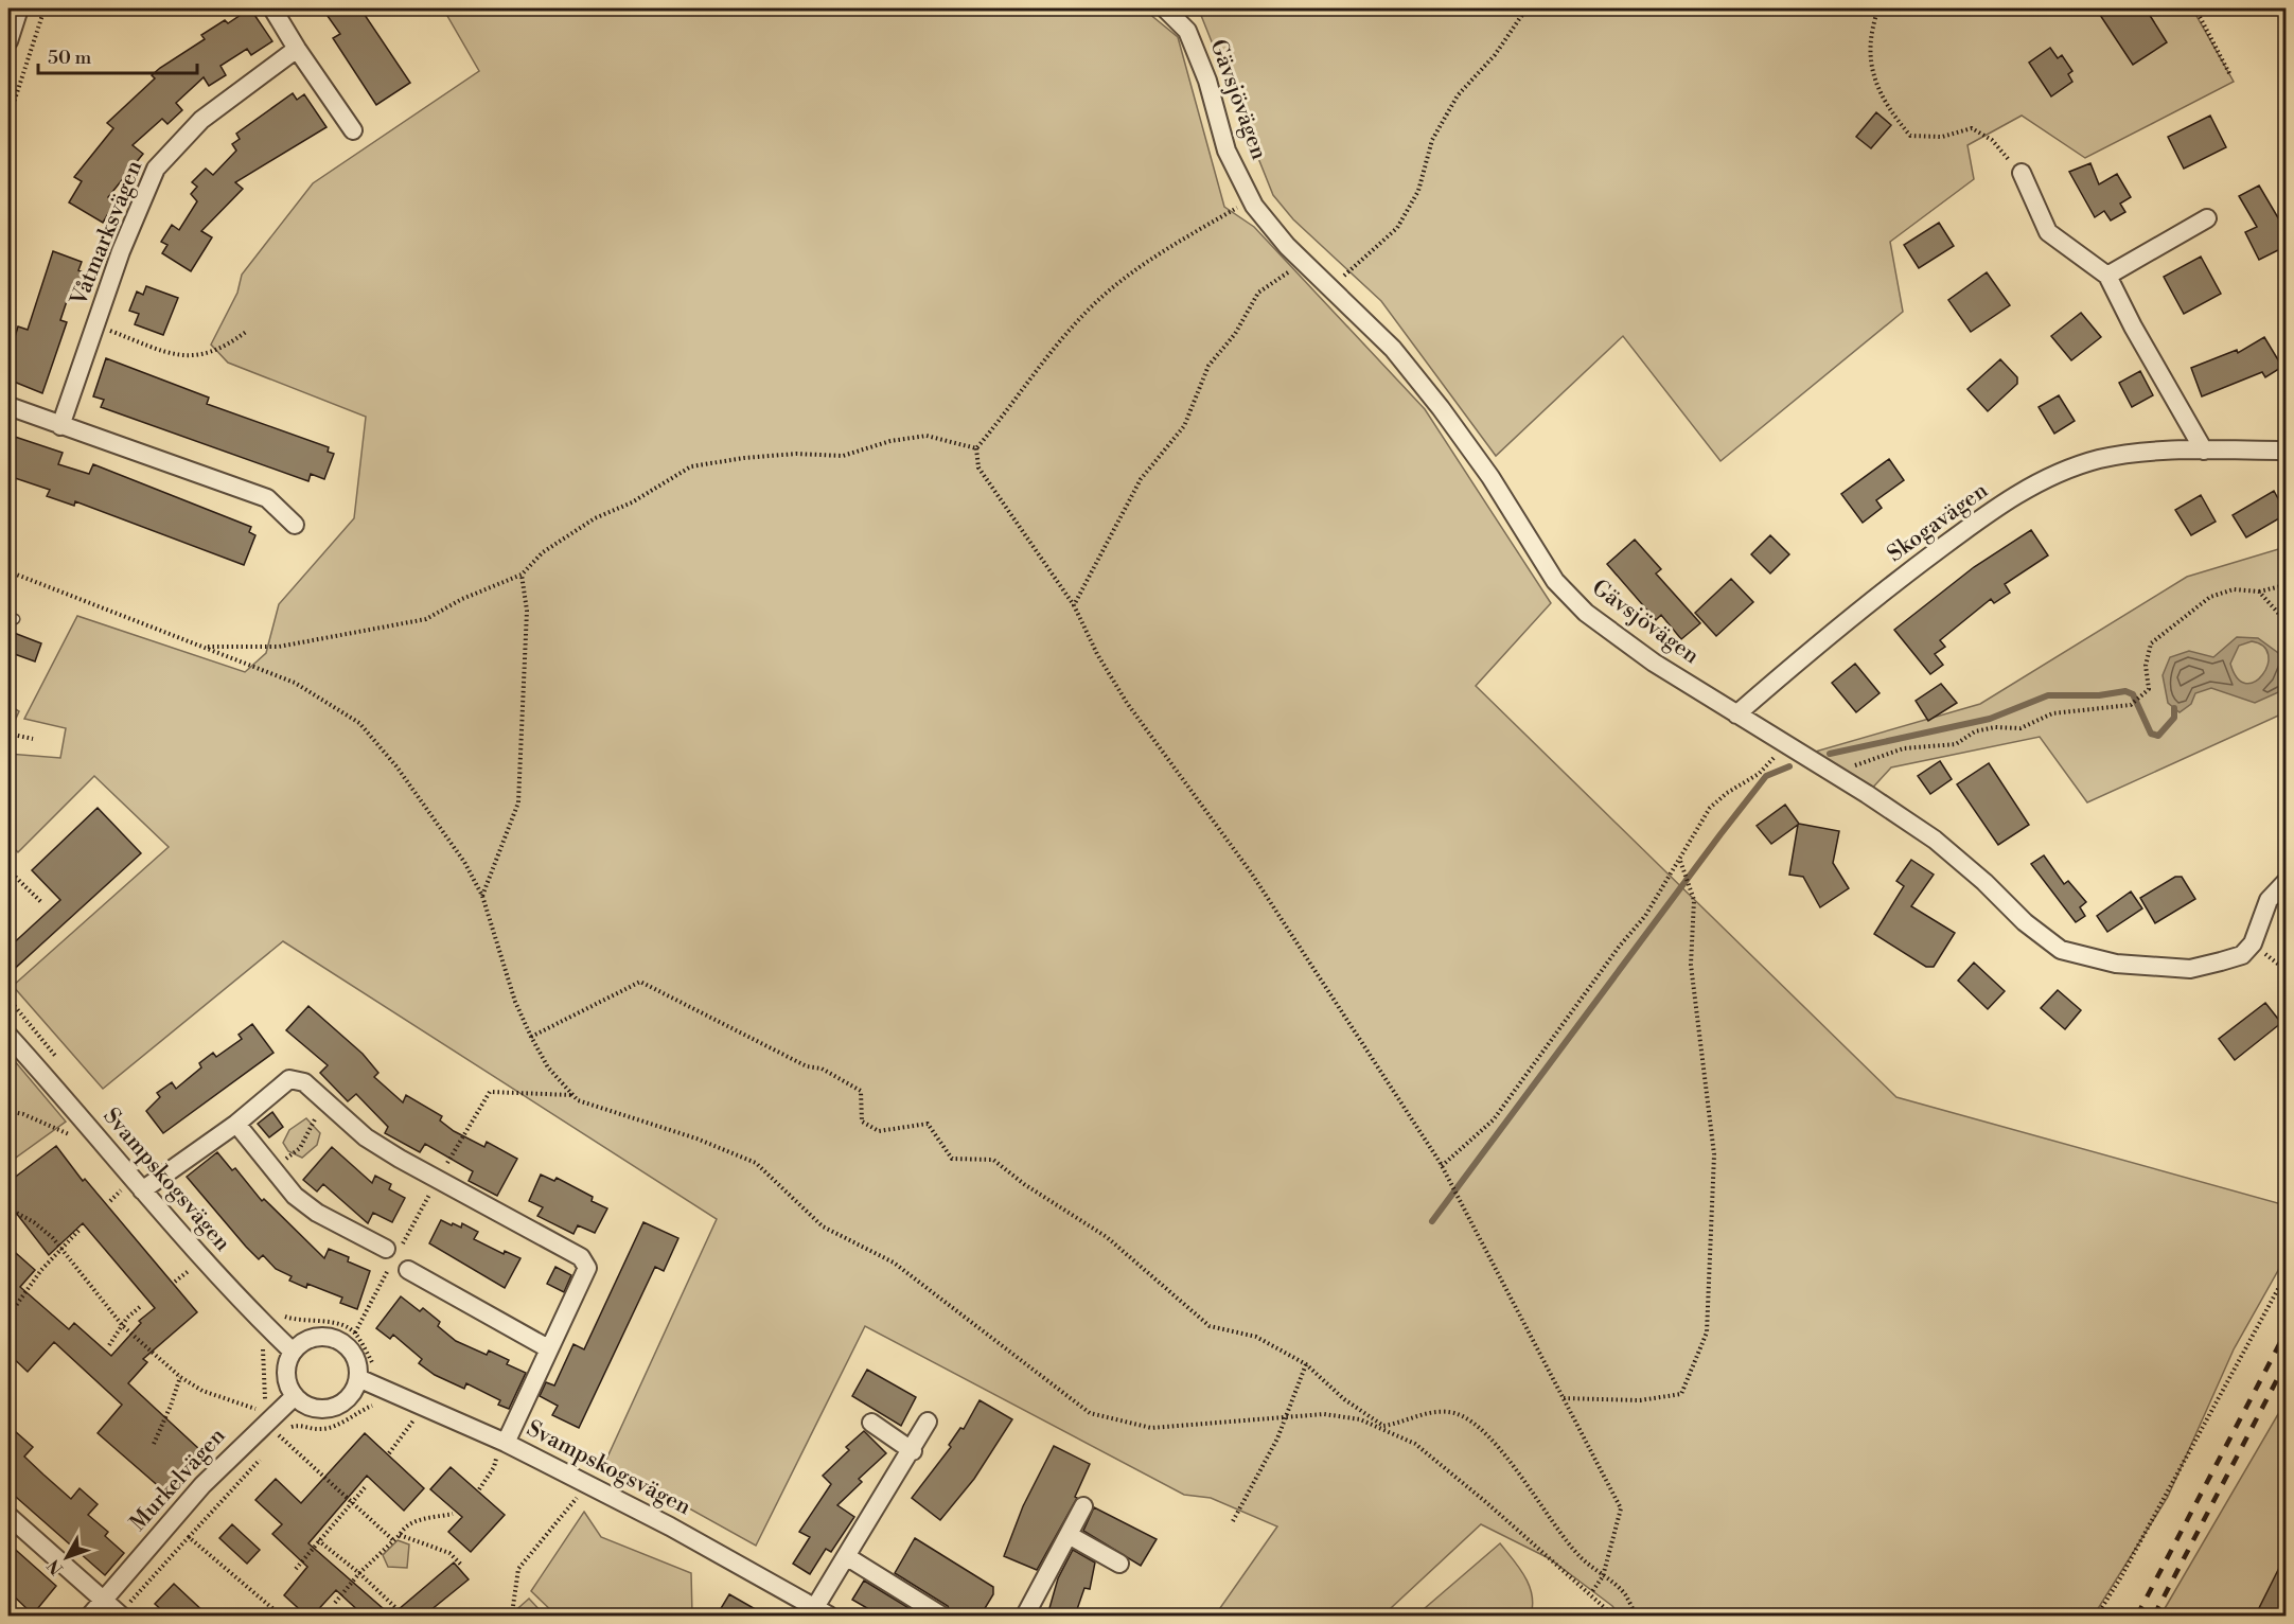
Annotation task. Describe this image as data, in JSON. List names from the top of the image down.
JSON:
{
  "streets": {
    "street": [
      "Gävsjövägen",
      "Våtmarksvägen",
      "Skogavägen",
      "Svampskogsvägen",
      "Murkelvägen"
    ]
  },
  "crossings": [
    ["Gävsjövägen", "Skogavägen"],
    ["Svampskogsvägen", "Murkelvägen"]
  ],
  "scale_bar": "50 m",
  "north": "bottom left"
}
